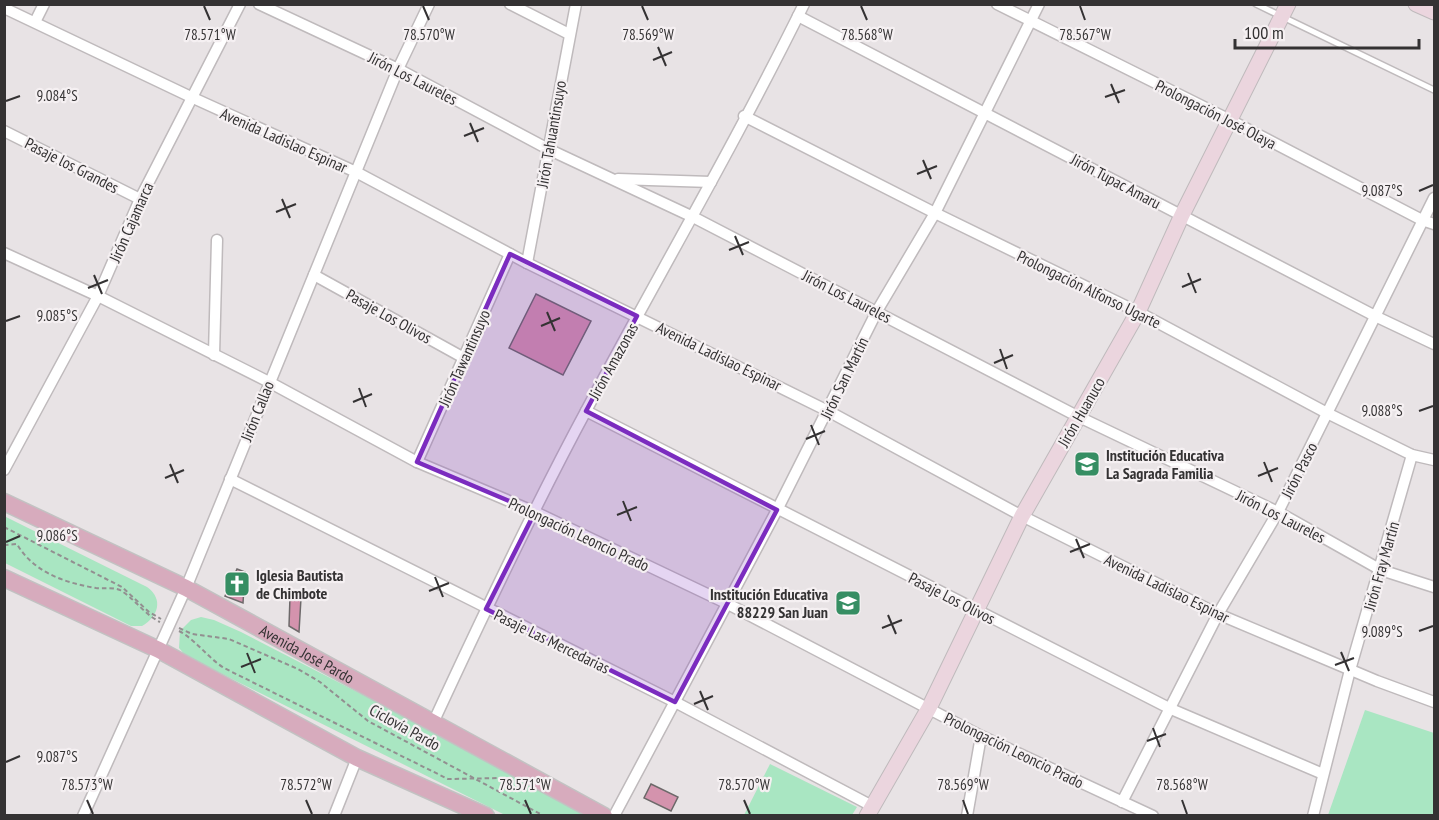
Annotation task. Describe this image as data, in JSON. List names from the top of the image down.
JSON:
{
  "streets": {
    "main road": ["Jirón Huanuco", "Avenida José Pardo"],
    "street": [
      "Jirón Los Laureles",
      "Prolongación José Olaya",
      "Jirón Tahuantinsuyo",
      "Avenida Ladislao Espinar",
      "Pasaje los Grandes",
      "Jirón Tupac Amaru",
      "Jirón Cajamarca",
      "Prolongación Alfonso Ugarte",
      "Pasaje Los Olivos",
      "Jirón Tawantinsuyo",
      "Jirón Amazonas",
      "Jirón San Martín",
      "Jirón Callao",
      "Jirón Pasco",
      "Prolongación Leoncio Prado",
      "Jirón Fray Martín",
      "Pasaje Las Mercedarias"
    ],
    "path": ["Ciclovía Pardo"]
  },
  "crossings": [
    ["Jirón Los Laureles", "Jirón Tahuantinsuyo"],
    ["Jirón Los Laureles", "Jirón Amazonas"],
    ["Jirón Los Laureles", "Jirón San Martín"],
    ["Jirón Los Laureles", "Jirón Callao"],
    ["Jirón Los Laureles", "Jirón Huanuco"],
    ["Jirón Los Laureles", "Jirón Pasco"],
    ["Jirón Los Laureles", "Jirón Fray Martín"],
    ["Prolongación José Olaya", "Jirón San Martín"],
    ["Prolongación José Olaya", "Jirón Huanuco"],
    ["Prolongación José Olaya", "Jirón Pasco"],
    ["Jirón Tahuantinsuyo", "Avenida Ladislao Espinar"],
    ["Avenida Ladislao Espinar", "Jirón Cajamarca"],
    ["Avenida Ladislao Espinar", "Jirón Tawantinsuyo"],
    ["Avenida Ladislao Espinar", "Jirón Amazonas"],
    ["Avenida Ladislao Espinar", "Jirón San Martín"],
    ["Avenida Ladislao Espinar", "Jirón Callao"],
    ["Avenida Ladislao Espinar", "Jirón Huanuco"],
    ["Avenida Ladislao Espinar", "Jirón Pasco"],
    ["Avenida Ladislao Espinar", "Jirón Fray Martín"],
    ["Pasaje los Grandes", "Jirón Cajamarca"],
    ["Jirón Tupac Amaru", "Jirón Amazonas"],
    ["Jirón Tupac Amaru", "Jirón San Martín"],
    ["Jirón Tupac Amaru", "Jirón Huanuco"],
    ["Jirón Tupac Amaru", "Jirón Pasco"],
    ["Jirón Cajamarca", "Prolongación Leoncio Prado"],
    ["Prolongación Alfonso Ugarte", "Jirón Amazonas"],
    ["Prolongación Alfonso Ugarte", "Jirón San Martín"],
    ["Prolongación Alfonso Ugarte", "Jirón Huanuco"],
    ["Prolongación Alfonso Ugarte", "Jirón Pasco"],
    ["Prolongación Alfonso Ugarte", "Jirón Fray Martín"],
    ["Pasaje Los Olivos", "Jirón Tawantinsuyo"],
    ["Pasaje Los Olivos", "Jirón Amazonas"],
    ["Pasaje Los Olivos", "Jirón San Martín"],
    ["Pasaje Los Olivos", "Jirón Callao"],
    ["Pasaje Los Olivos", "Jirón Huanuco"],
    ["Pasaje Los Olivos", "Jirón Pasco"],
    ["Pasaje Los Olivos", "Jirón Fray Martín"],
    ["Jirón Tawantinsuyo", "Prolongación Leoncio Prado"],
    ["Jirón Amazonas", "Prolongación Leoncio Prado"],
    ["Jirón Amazonas", "Pasaje Las Mercedarias"],
    ["Jirón Amazonas", "Avenida José Pardo"],
    ["Jirón San Martín", "Prolongación Leoncio Prado"],
    ["Jirón San Martín", "Pasaje Las Mercedarias"],
    ["Jirón Callao", "Prolongación Leoncio Prado"],
    ["Jirón Callao", "Pasaje Las Mercedarias"],
    ["Jirón Callao", "Avenida José Pardo"],
    ["Jirón Callao", "Ciclovía Pardo"],
    ["Jirón Huanuco", "Prolongación Leoncio Prado"],
    ["Jirón Huanuco", "Pasaje Las Mercedarias"],
    ["Jirón Pasco", "Prolongación Leoncio Prado"]
  ],
  "places": {
    "school or university": ["Institución Educativa La Sagrada Familia", "Institución Educativa 88229 San Juan"],
    "church": ["Iglesia Bautista de Chimbote"]
  },
  "scale_bar": "100 m",
  "coordinates": [
    "78.571°W",
    "78.570°W",
    "78.569°W",
    "78.568°W",
    "78.567°W",
    "9.084°S",
    "9.087°S",
    "9.085°S",
    "9.088°S",
    "9.086°S",
    "9.089°S",
    "78.573°W",
    "78.572°W"
  ]
}
